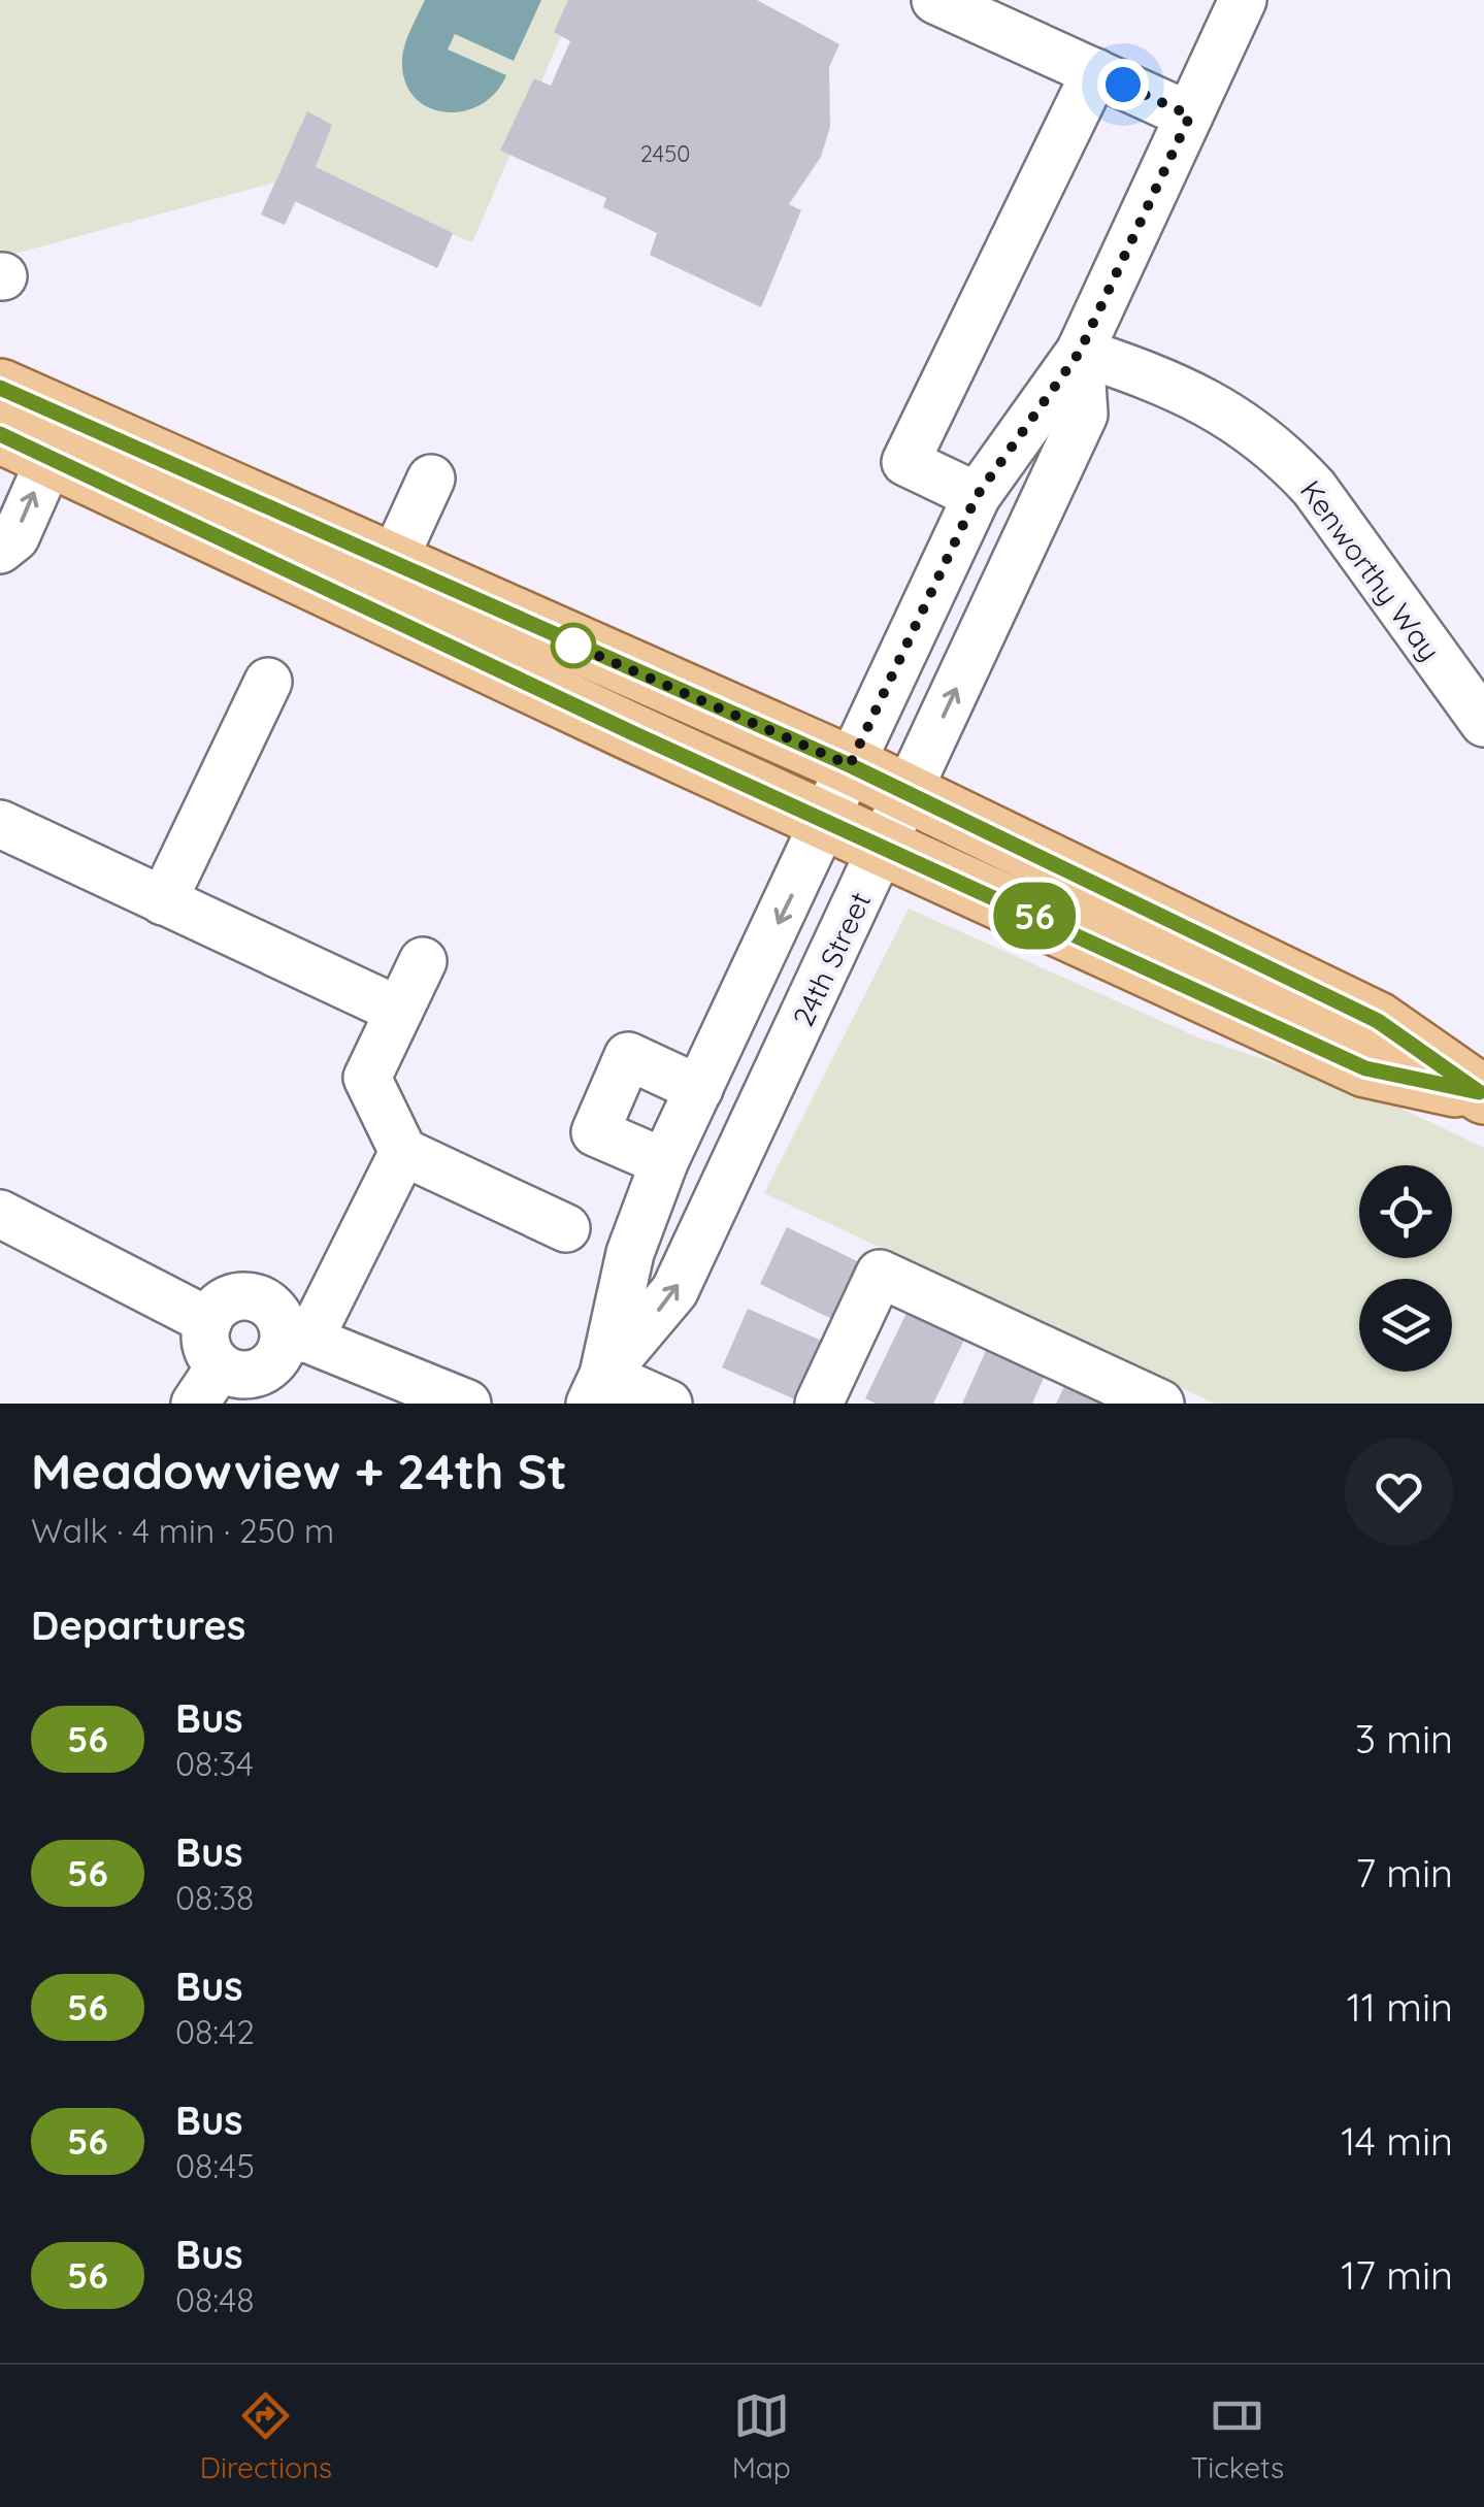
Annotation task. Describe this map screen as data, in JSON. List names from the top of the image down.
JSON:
{
  "streets": {
    "street": ["Kenworthy Way", "24th Street"]
  },
  "crossings": [
    ["Kenworthy Way", "24th Street"]
  ],
  "lines": ["bus line 56"],
  "house_numbers": ["2450"],
  "page": {
    "on_map": "56",
    "heading": [
      ["Meadowview + 24th St", "Walk · 4 min · 250 m"],
      "Departures"
    ],
    "list": [
      {
        "mark": "56",
        "name": "Bus",
        "note": "08:34",
        "value": "3 min"
      },
      {
        "mark": "56",
        "name": "Bus",
        "note": "08:38",
        "value": "7 min"
      },
      {
        "mark": "56",
        "name": "Bus",
        "note": "08:42",
        "value": "11 min"
      },
      {
        "mark": "56",
        "name": "Bus",
        "note": "08:45",
        "value": "14 min"
      },
      {
        "mark": "56",
        "name": "Bus",
        "note": "08:48",
        "value": "17 min"
      }
    ],
    "tabs": ["Directions", "Map", "Tickets"]
  }
}
